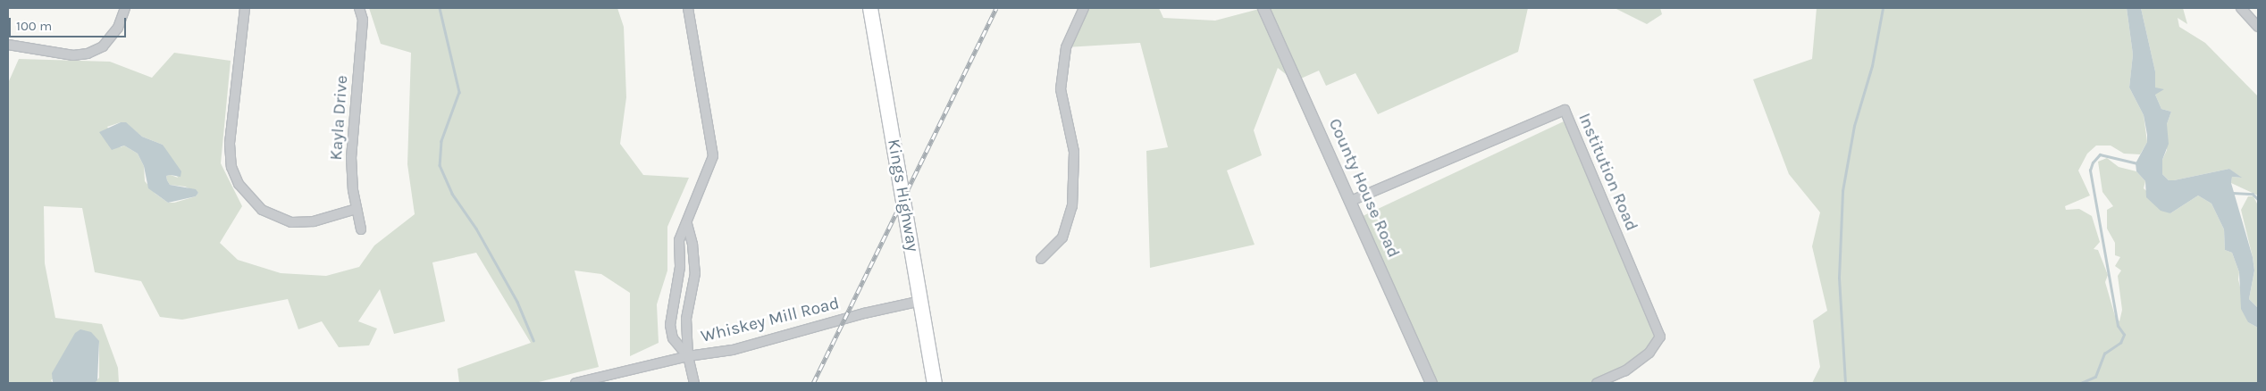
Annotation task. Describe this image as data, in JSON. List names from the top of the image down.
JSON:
{
  "streets": {
    "main road": ["Kings Highway"],
    "street": [
      "Kayla Drive",
      "Institution Road",
      "County House Road",
      "Whiskey Mill Road"
    ]
  },
  "crossings": [
    ["Institution Road", "County House Road"],
    ["Kings Highway", "Whiskey Mill Road"]
  ],
  "scale_bar": "100 m"
}
